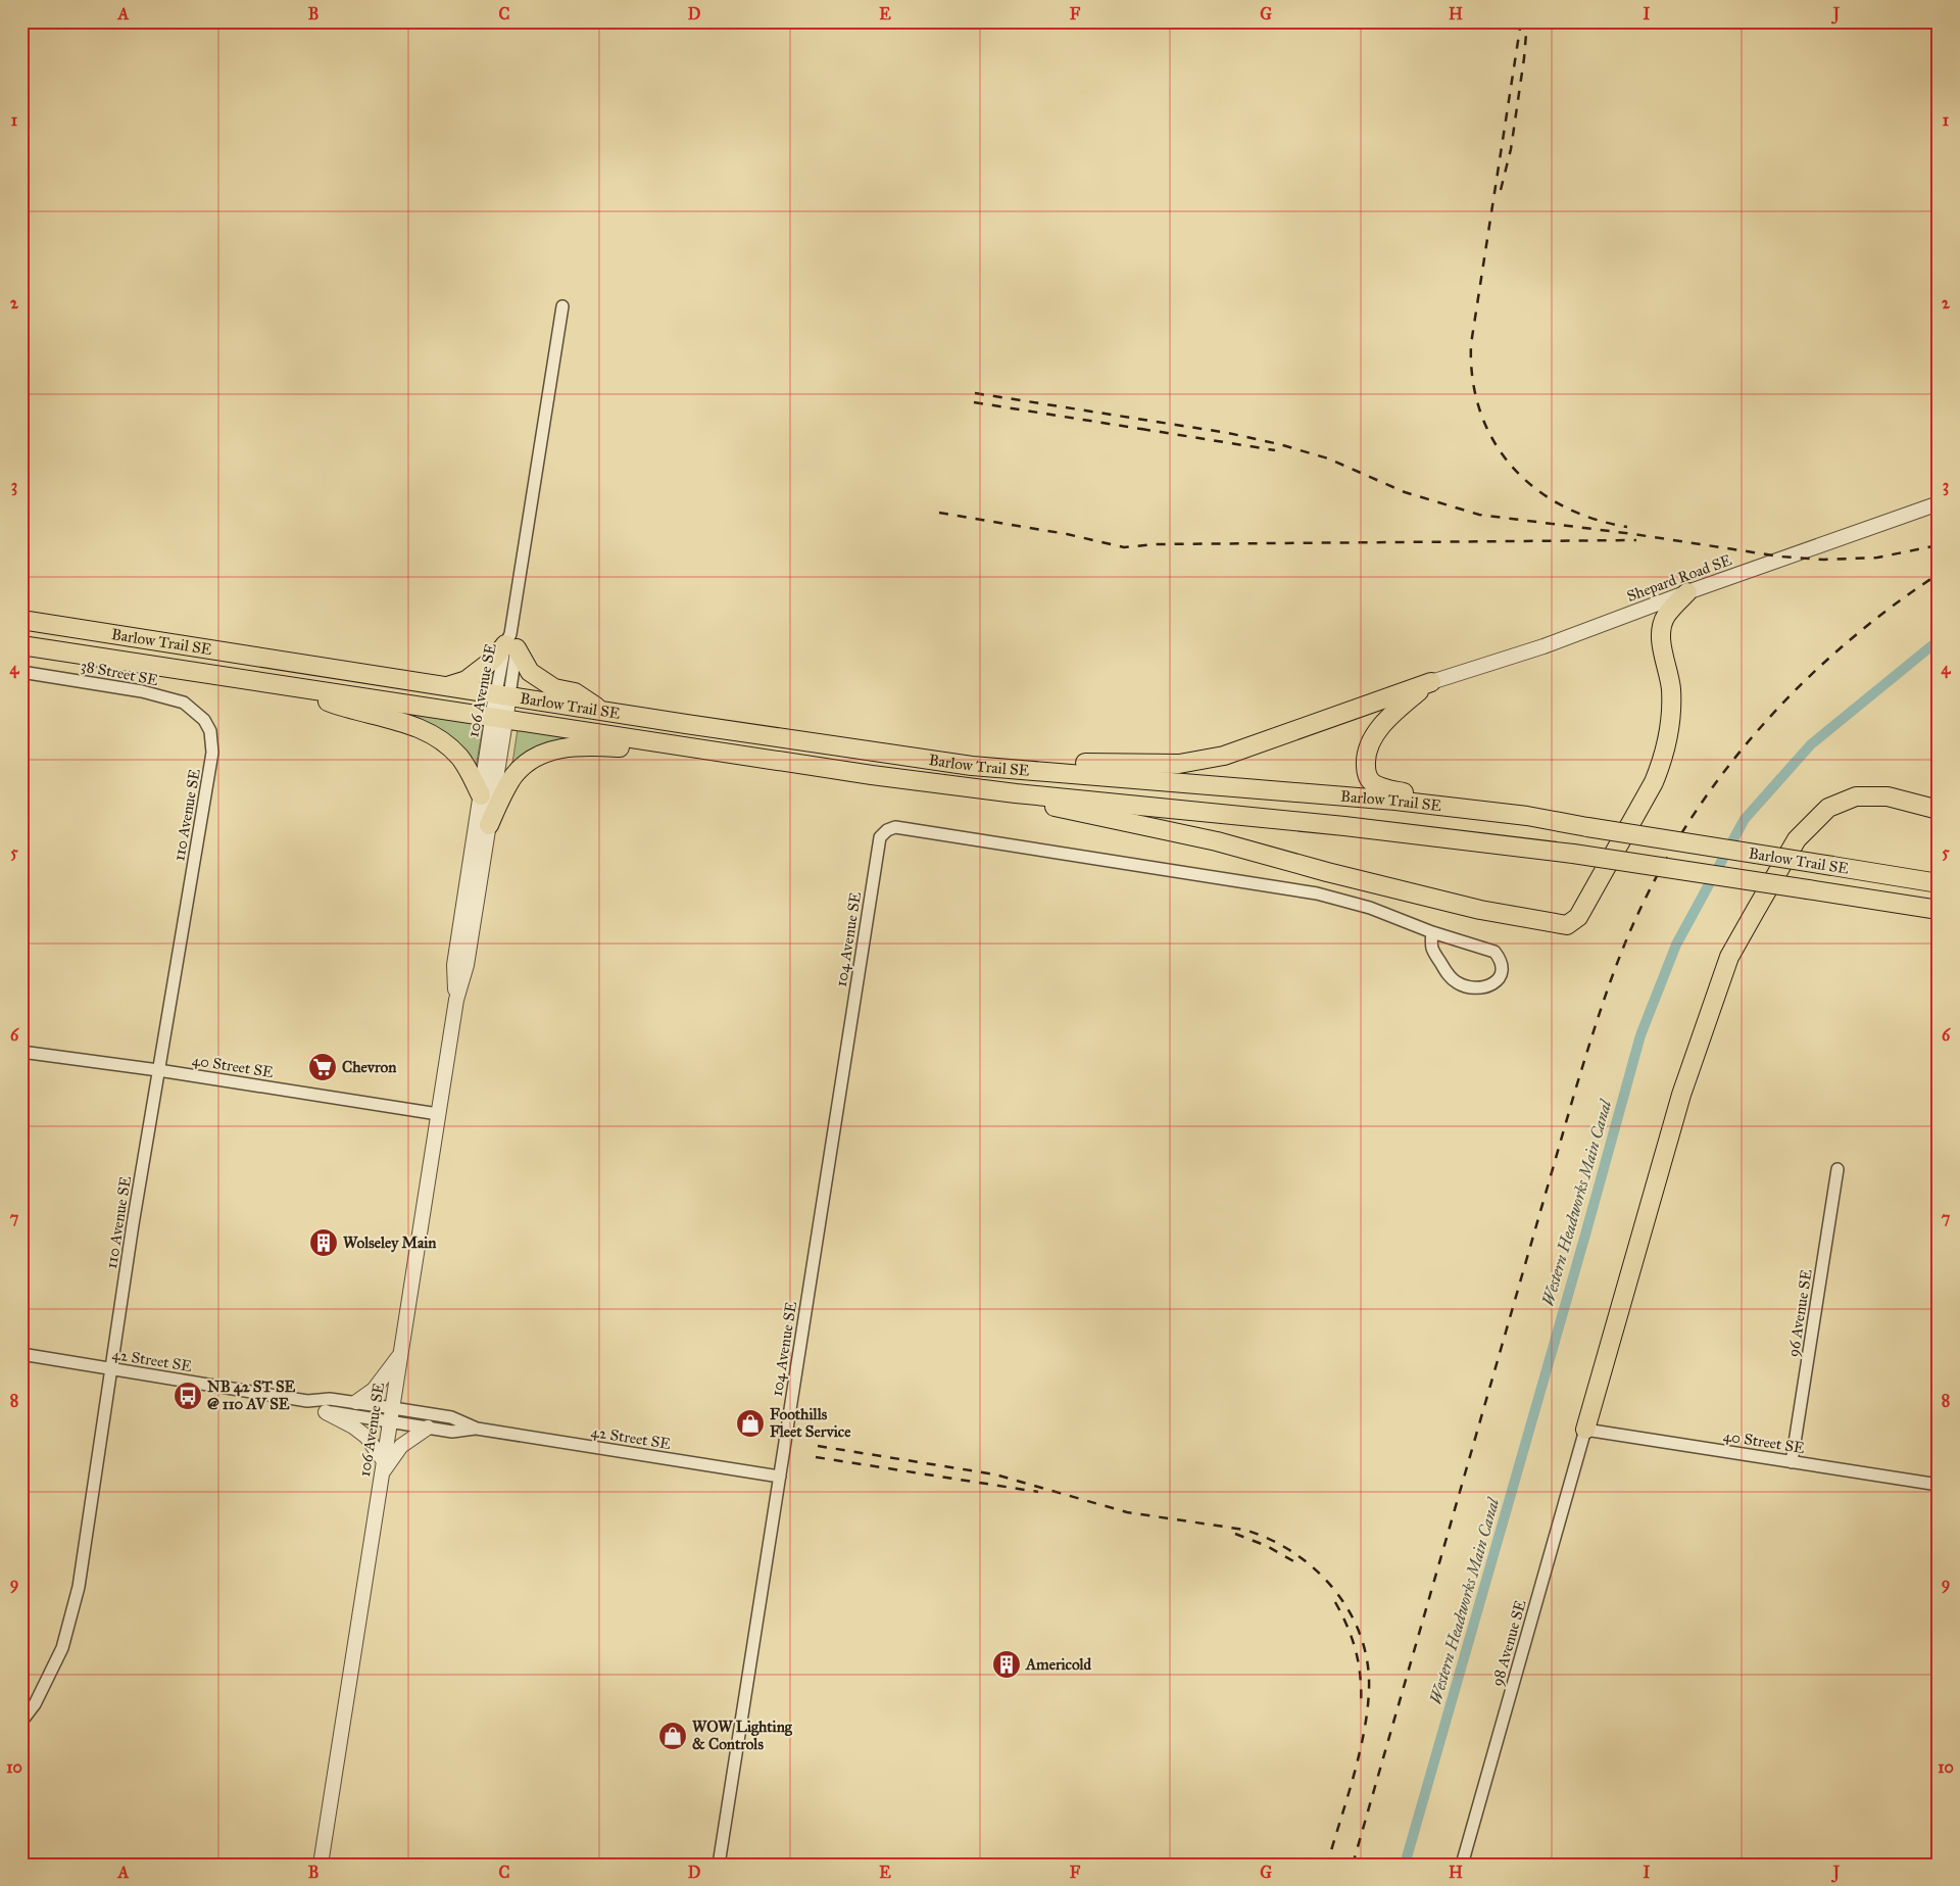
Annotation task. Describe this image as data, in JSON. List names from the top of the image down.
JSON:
{
  "streets": {
    "main road": ["Barlow Trail SE"],
    "street": [
      "Shepard Road SE",
      "38 Street SE",
      "106 Avenue SE",
      "110 Avenue SE",
      "104 Avenue SE",
      "40 Street SE",
      "96 Avenue SE",
      "42 Street SE",
      "98 Avenue SE"
    ]
  },
  "crossings": [
    ["Barlow Trail SE", "106 Avenue SE"],
    ["38 Street SE", "110 Avenue SE"],
    ["106 Avenue SE", "40 Street SE"],
    ["106 Avenue SE", "42 Street SE"],
    ["110 Avenue SE", "40 Street SE"],
    ["110 Avenue SE", "42 Street SE"],
    ["104 Avenue SE", "42 Street SE"],
    ["40 Street SE", "96 Avenue SE"],
    ["40 Street SE", "98 Avenue SE"]
  ],
  "water": ["Western Headworks Main Canal"],
  "places": {
    "supermarket": ["Chevron"],
    "building": ["Wolseley Main", "Americold"],
    "bus stop": ["NB 42 ST SE @ 110 AV SE"],
    "shop": ["Foothills Fleet Service", "WOW Lighting & Controls"]
  },
  "grid": {
    "columns": [
      "A",
      "B",
      "C",
      "D",
      "E",
      "F",
      "G",
      "H",
      "I",
      "J"
    ],
    "rows": [
      "1",
      "2",
      "3",
      "4",
      "5",
      "6",
      "7",
      "8",
      "9",
      "10"
    ]
  }
}
